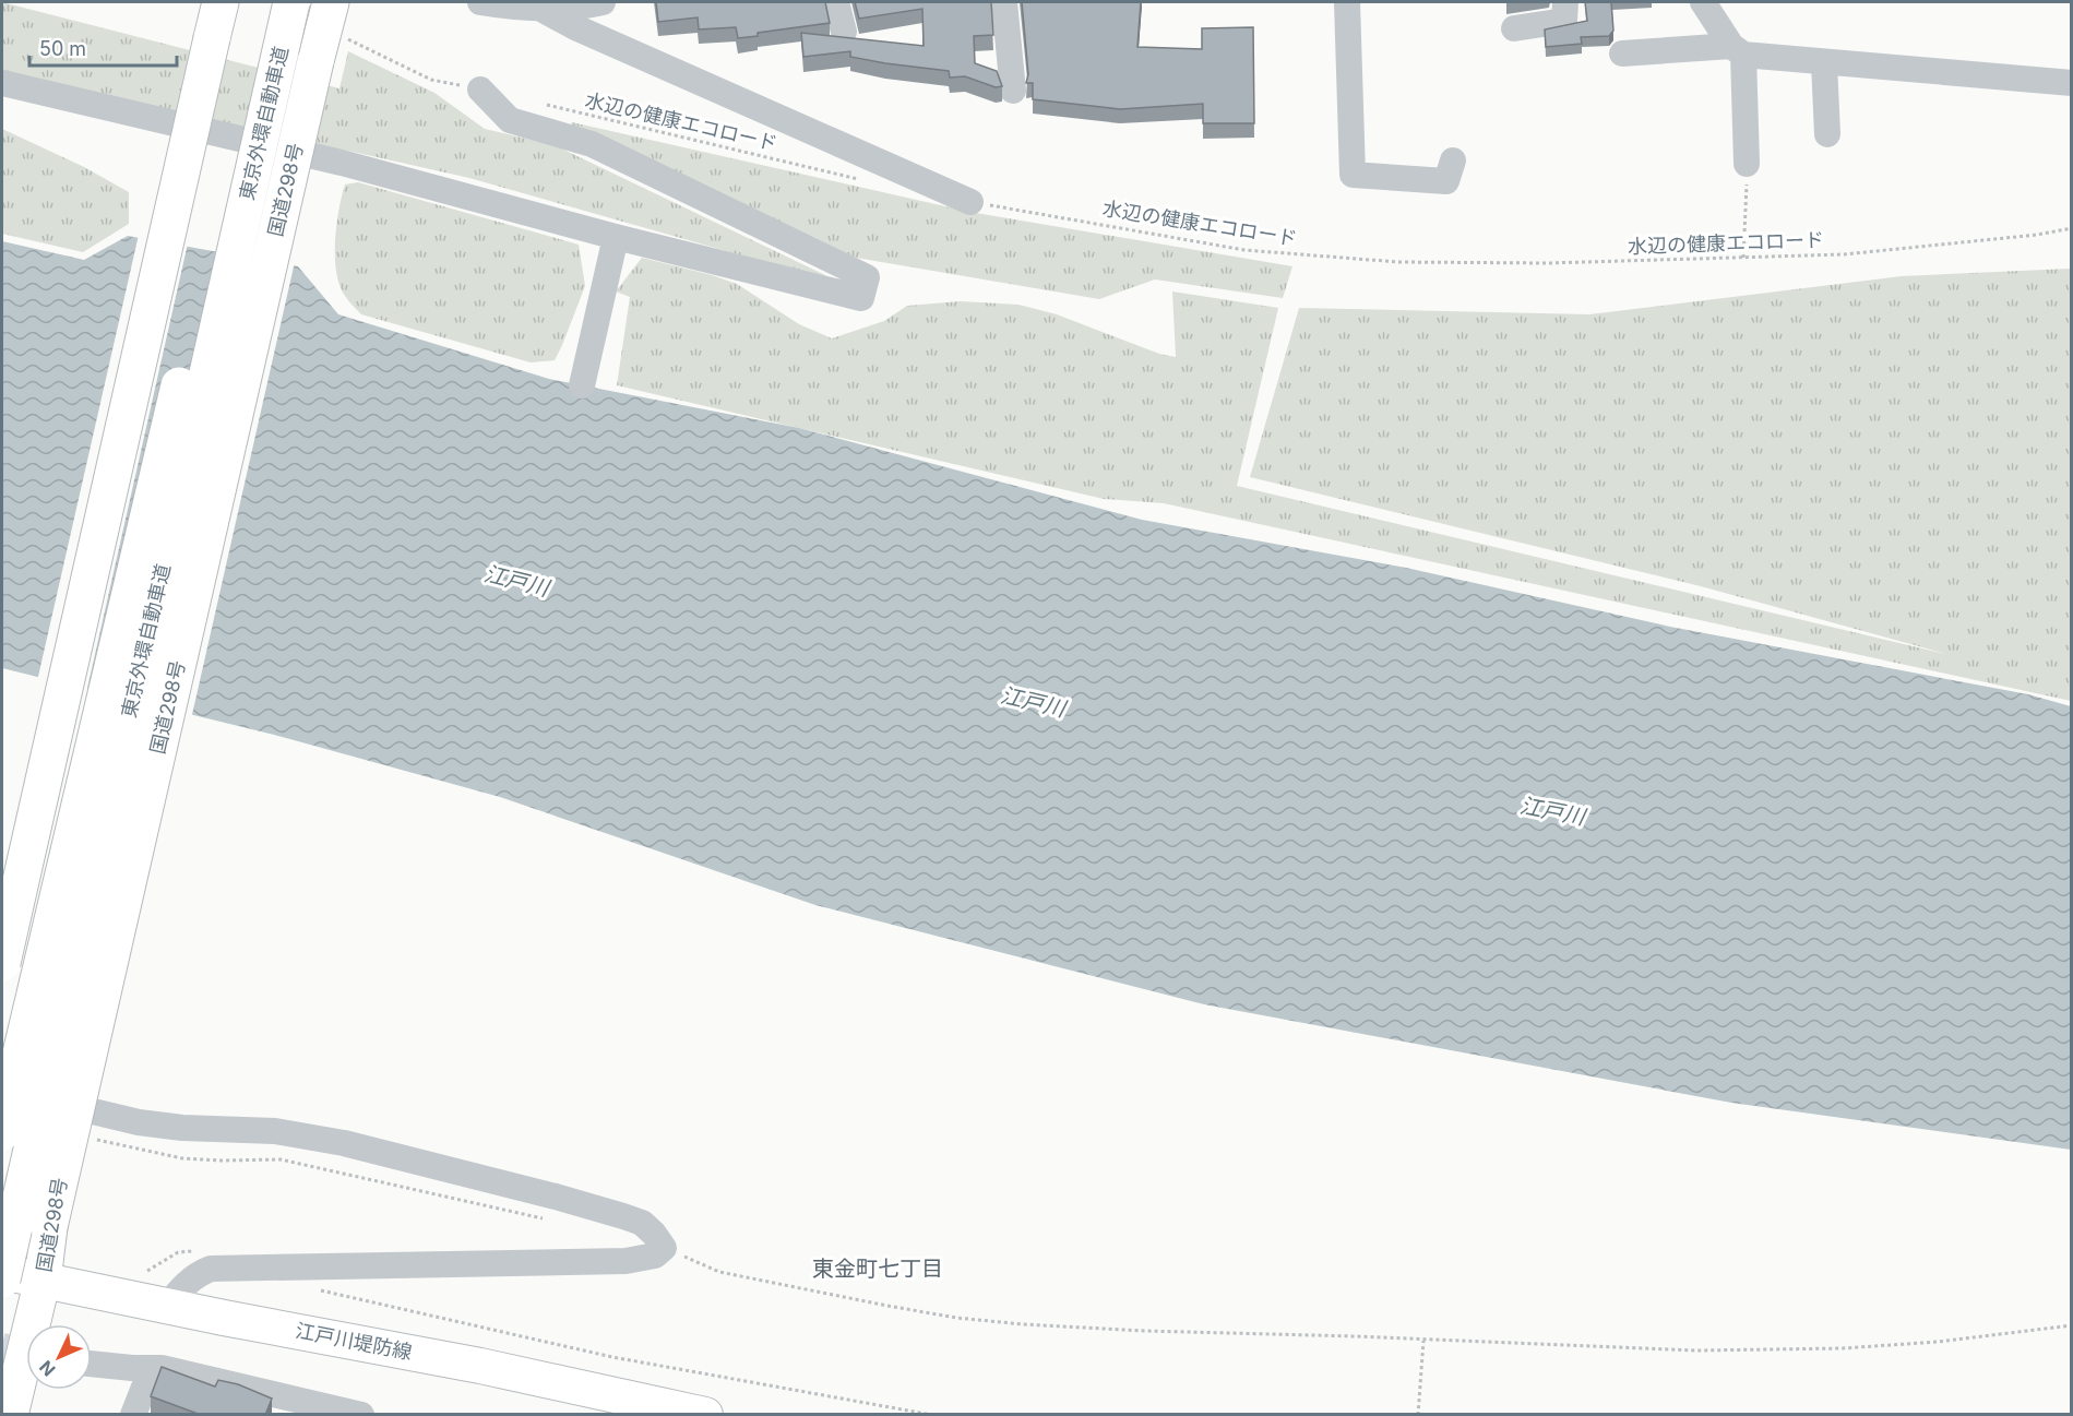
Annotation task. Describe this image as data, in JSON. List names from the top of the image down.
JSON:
{
  "streets": {
    "highway": ["東京外環自動車道", "国道298号"],
    "main road": ["江戸川堤防線"],
    "path": ["水辺の健康エコロード"]
  },
  "crossings": [
    ["国道298号", "江戸川堤防線"]
  ],
  "districts": ["東金町七丁目"],
  "water": ["江戸川"],
  "scale_bar": "50 m",
  "north": "bottom left"
}
